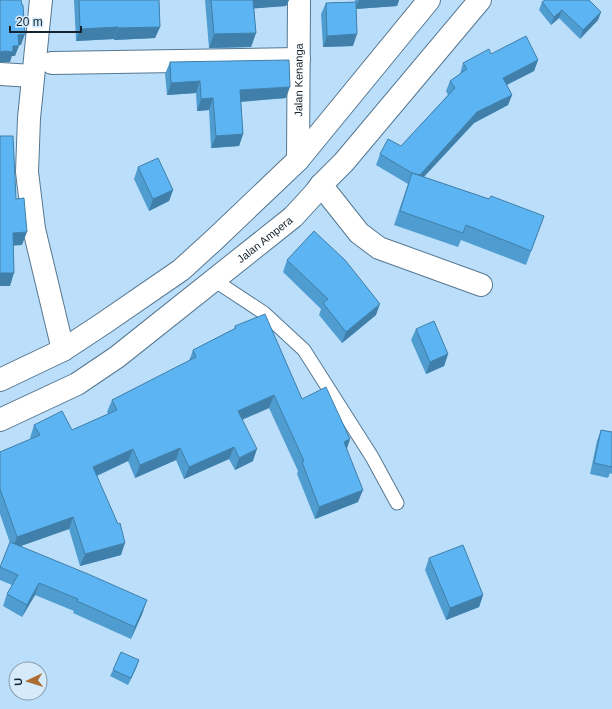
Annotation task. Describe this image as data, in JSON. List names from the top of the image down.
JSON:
{
  "streets": {
    "main road": ["Jalan Kenanga", "Jalan Ampera"]
  },
  "scale_bar": "20 m",
  "north": "left"
}
